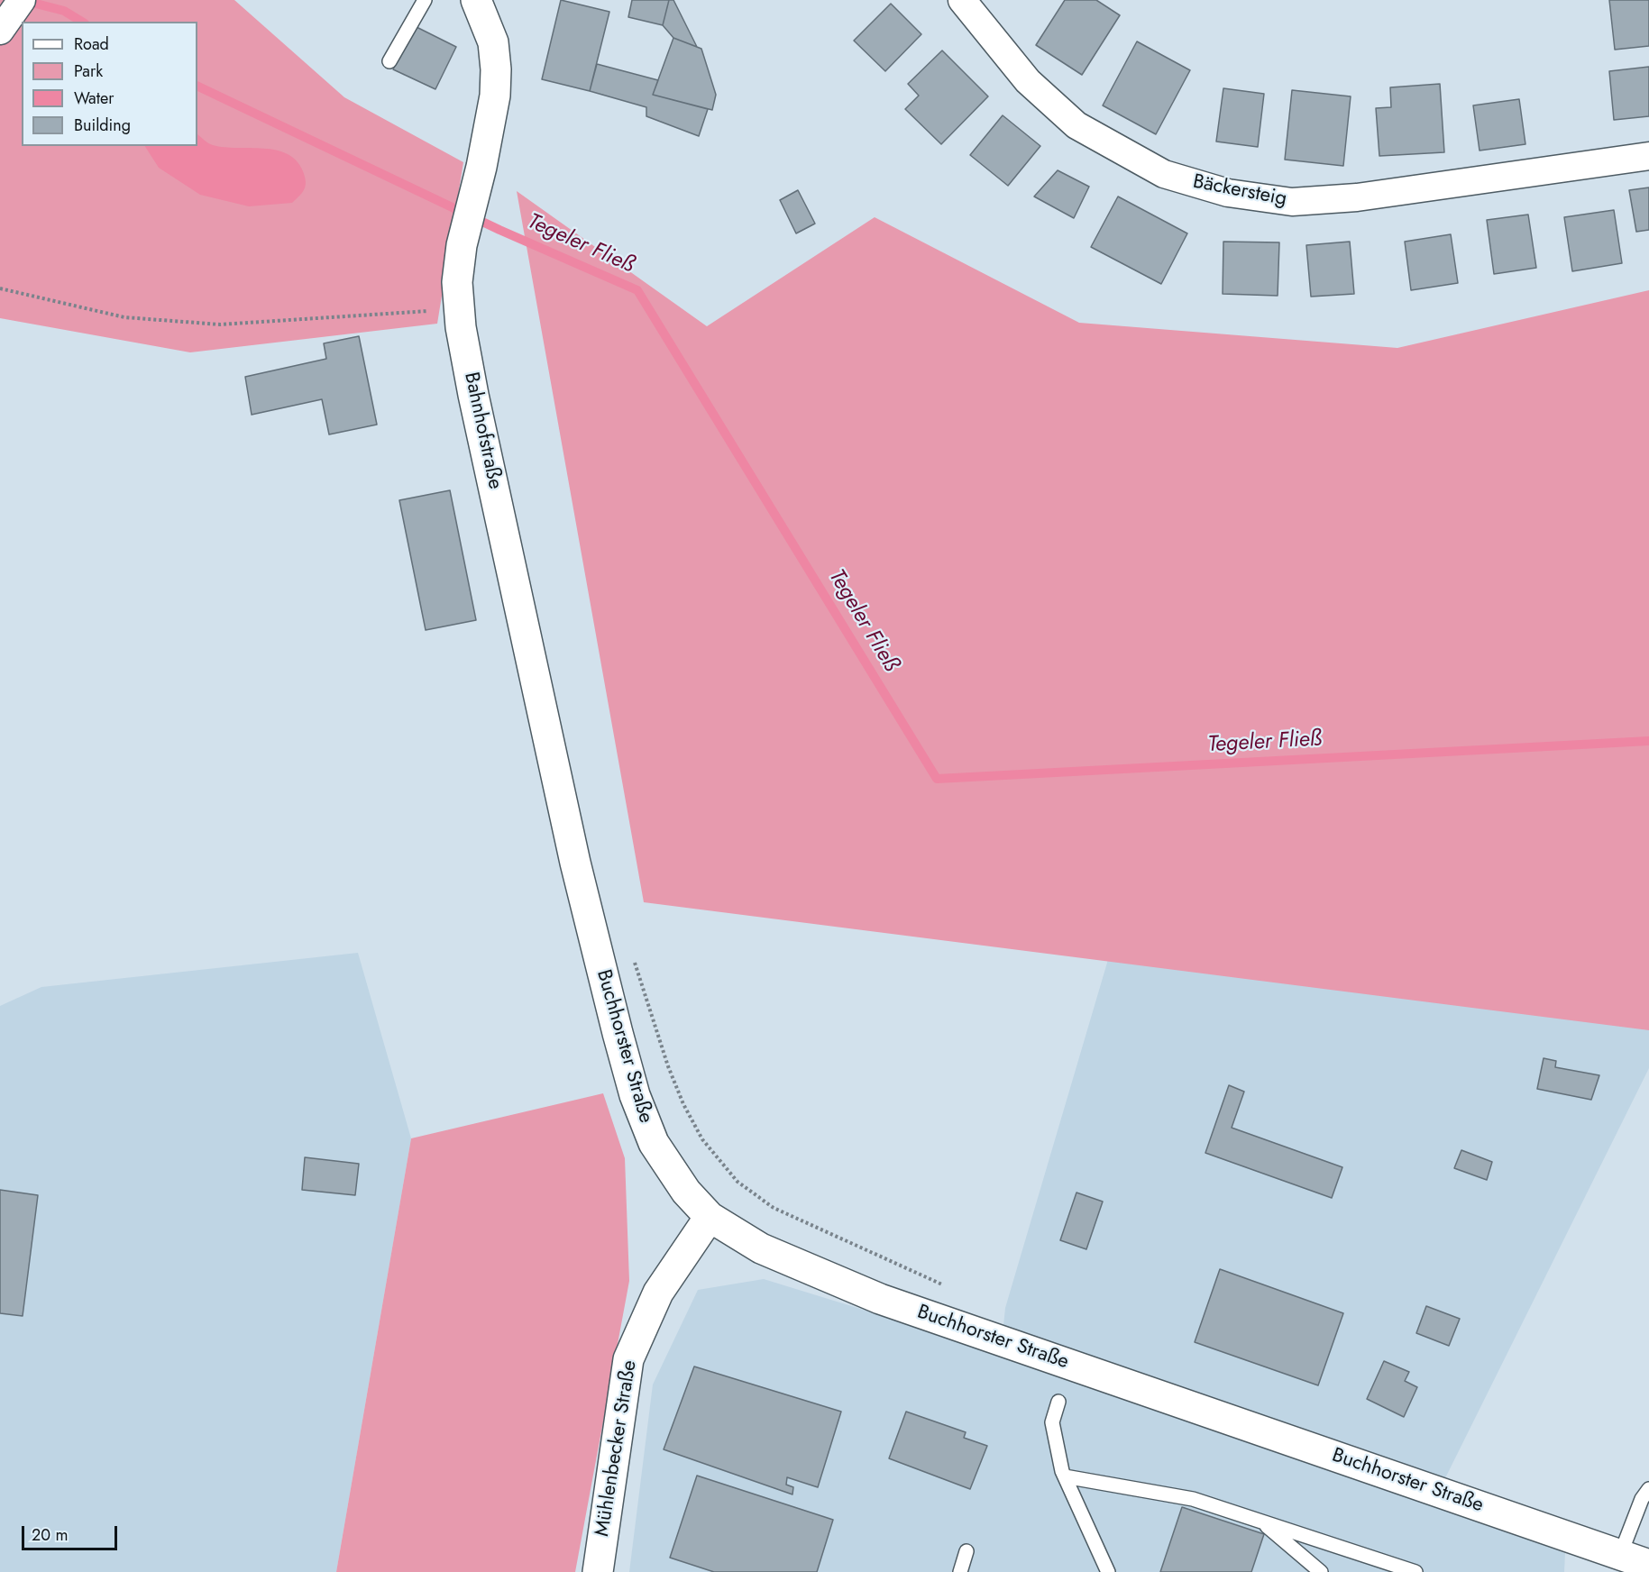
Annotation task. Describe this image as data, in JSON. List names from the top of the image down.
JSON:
{
  "streets": {
    "main road": ["Bahnhofstraße", "Buchhorster Straße", "Mühlenbecker Straße"],
    "street": ["Bäckersteig"]
  },
  "crossings": [
    ["Bahnhofstraße", "Buchhorster Straße"],
    ["Buchhorster Straße", "Mühlenbecker Straße"]
  ],
  "water": ["Tegeler Fließ"],
  "legend": [
    "Road",
    "Park",
    "Water",
    "Building"
  ],
  "scale_bar": "20 m"
}
